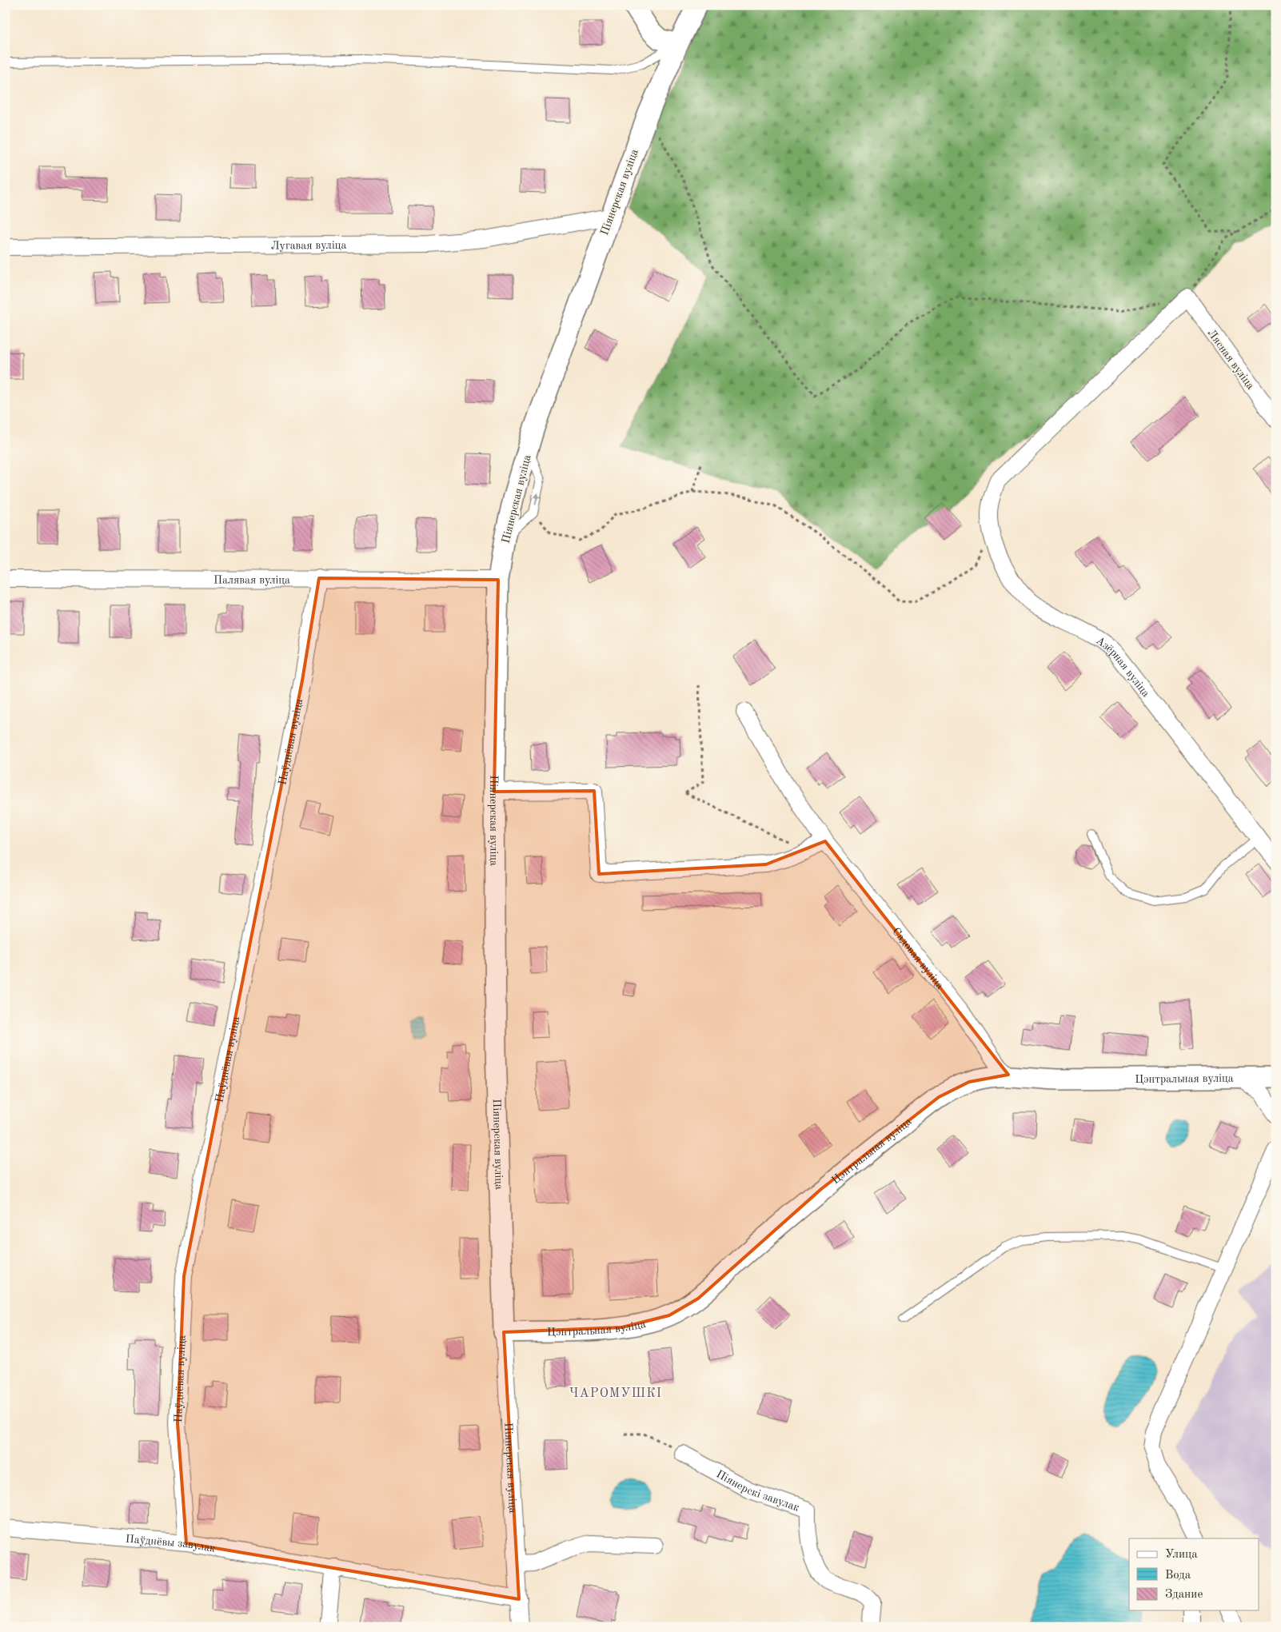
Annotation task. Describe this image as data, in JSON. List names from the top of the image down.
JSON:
{
  "streets": {
    "street": [
      "Піянерская вуліца",
      "Лугавая вуліца",
      "Лясная вуліца",
      "Палявая вуліца",
      "Азёрная вуліца",
      "Паўднёвая вуліца",
      "Садовая вуліца",
      "Цэнтральная вуліца",
      "Піянерскі завулак",
      "Паўднёвы завулак"
    ]
  },
  "crossings": [
    ["Піянерская вуліца", "Лугавая вуліца"],
    ["Піянерская вуліца", "Палявая вуліца"],
    ["Піянерская вуліца", "Цэнтральная вуліца"],
    ["Піянерская вуліца", "Паўднёвы завулак"],
    ["Лясная вуліца", "Азёрная вуліца"],
    ["Палявая вуліца", "Паўднёвая вуліца"],
    ["Паўднёвая вуліца", "Паўднёвы завулак"],
    ["Садовая вуліца", "Цэнтральная вуліца"]
  ],
  "districts": ["ЧАРОМУШКІ"],
  "legend": ["Улица", "Вода", "Здание"]
}
